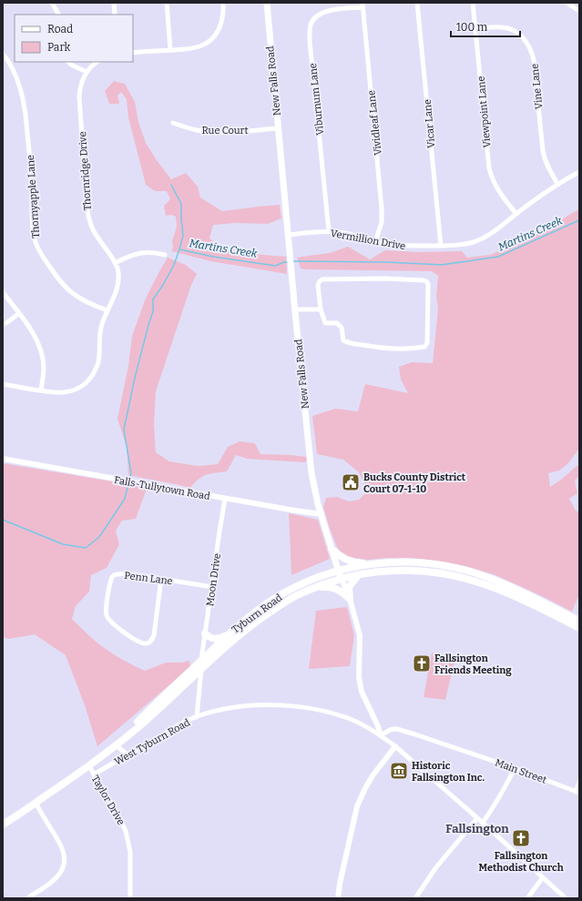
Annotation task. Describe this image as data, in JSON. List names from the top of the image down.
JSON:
{
  "streets": {
    "main road": ["New Falls Road", "Tyburn Road"],
    "street": [
      "Vine Lane",
      "Viburnum Lane",
      "Viewpoint Lane",
      "Vividleaf Lane",
      "Vicar Lane",
      "Rue Court",
      "Thornridge Drive",
      "Thornyapple Lane",
      "Vermillion Drive",
      "Falls-Tullytown Road",
      "Penn Lane",
      "Moon Drive",
      "West Tyburn Road",
      "Main Street",
      "Taylor Drive"
    ]
  },
  "crossings": [
    ["New Falls Road", "Rue Court"],
    ["New Falls Road", "Vermillion Drive"],
    ["New Falls Road", "Falls-Tullytown Road"],
    ["New Falls Road", "Tyburn Road"],
    ["New Falls Road", "West Tyburn Road"],
    ["New Falls Road", "Main Street"],
    ["Vine Lane", "Viewpoint Lane"],
    ["Vine Lane", "Vermillion Drive"],
    ["Viburnum Lane", "Vividleaf Lane"],
    ["Viburnum Lane", "Vermillion Drive"],
    ["Viewpoint Lane", "Vermillion Drive"],
    ["Vividleaf Lane", "Vermillion Drive"],
    ["Vicar Lane", "Vermillion Drive"],
    ["Thornridge Drive", "Thornyapple Lane"],
    ["Falls-Tullytown Road", "Moon Drive"],
    ["Penn Lane", "Moon Drive"],
    ["Moon Drive", "Tyburn Road"],
    ["Moon Drive", "West Tyburn Road"],
    ["Tyburn Road", "Taylor Drive"],
    ["West Tyburn Road", "Main Street"],
    ["West Tyburn Road", "Taylor Drive"]
  ],
  "districts": ["Fallsington"],
  "water": ["Martins Creek"],
  "places": {
    "public building": ["Bucks County District Court 07-1-10"],
    "church": ["Fallsington Friends Meeting", "Fallsington Methodist Church"],
    "museum": ["Historic Fallsington Inc."]
  },
  "legend": ["Road", "Park"],
  "scale_bar": "100 m"
}
